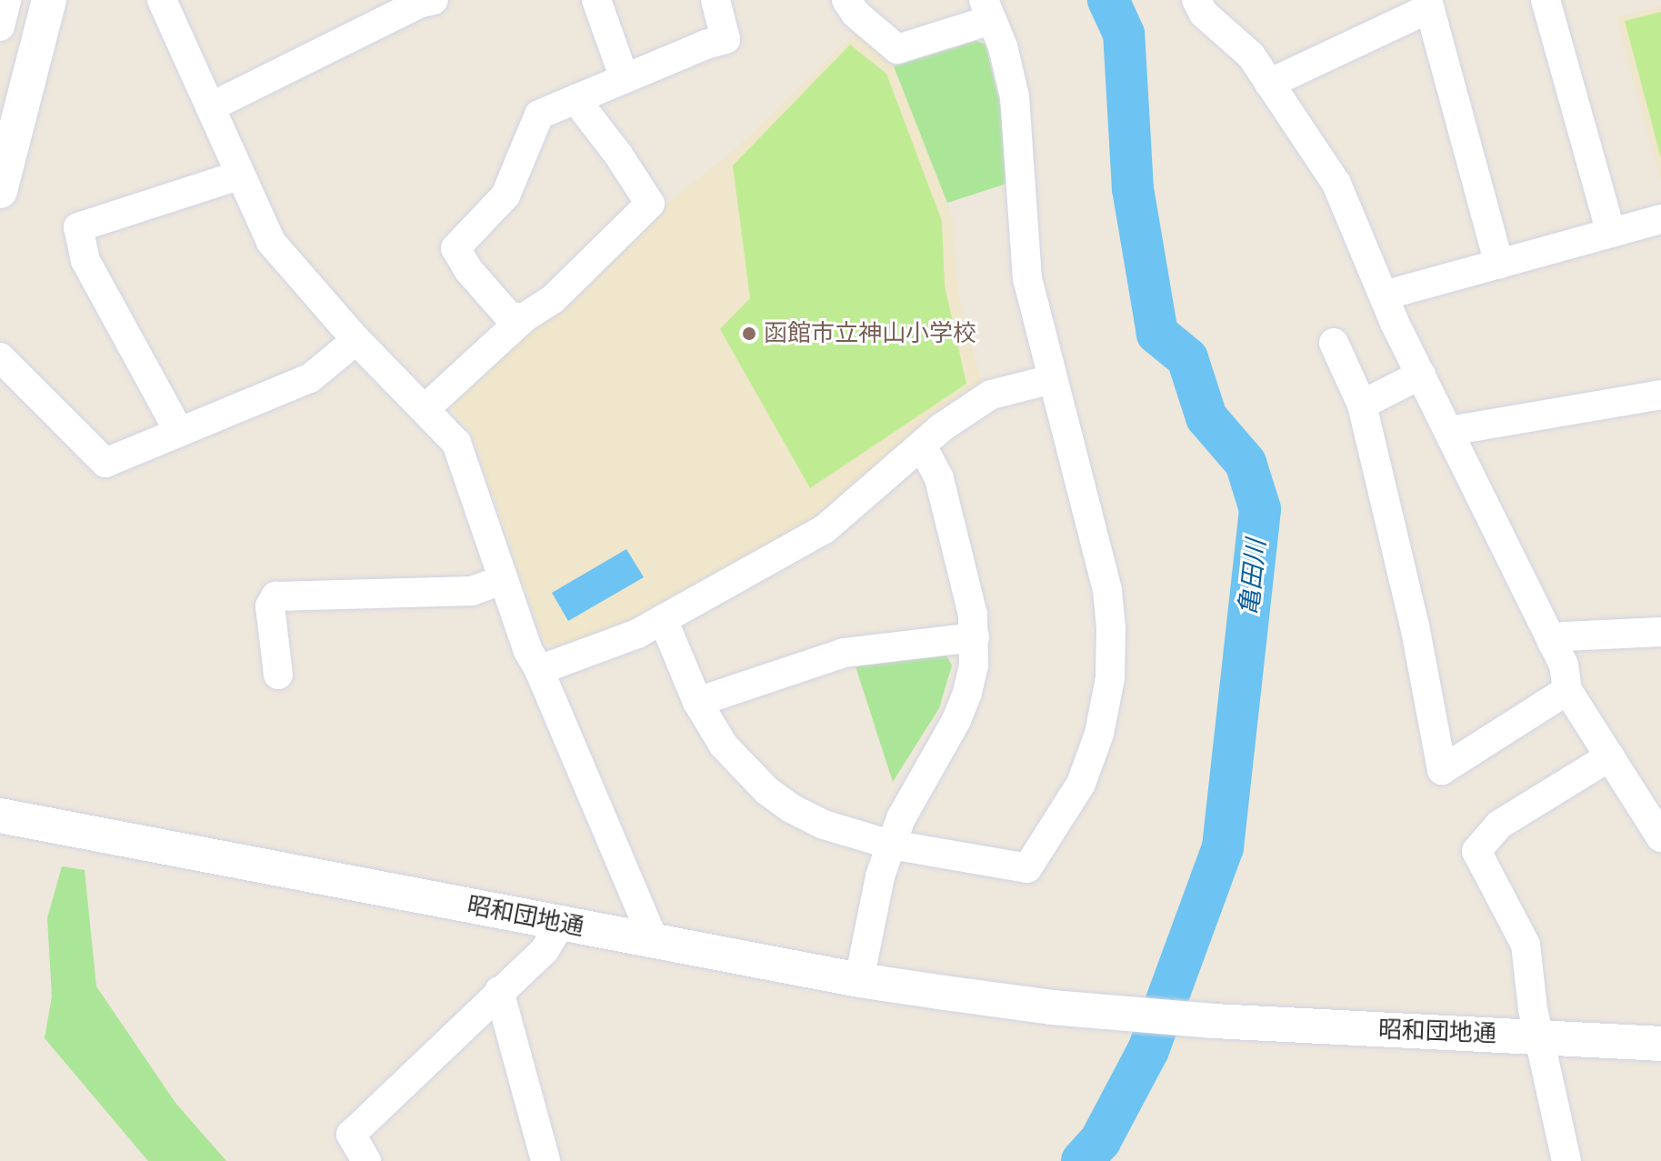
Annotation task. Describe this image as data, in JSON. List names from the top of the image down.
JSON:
{
  "streets": {
    "street": ["昭和団地通"]
  },
  "water": ["亀田川"],
  "places": ["函館市立神山小学校"]
}
